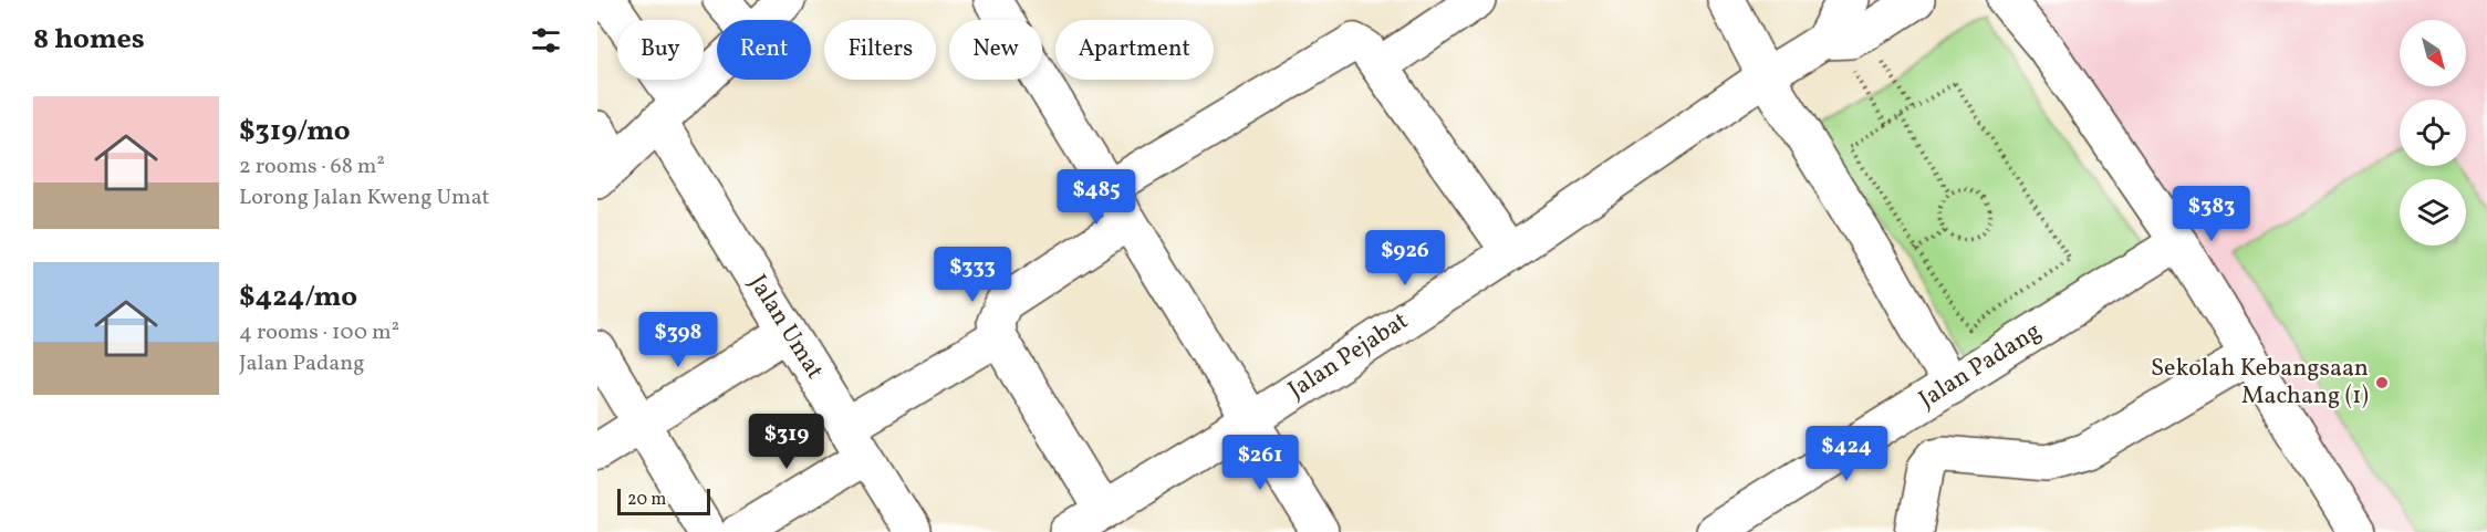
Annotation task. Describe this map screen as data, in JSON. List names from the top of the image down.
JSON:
{
  "streets": {
    "street": ["Jalan Umat", "Jalan Pejabat", "Jalan Padang"]
  },
  "places": ["Sekolah Kebangsaan Machang (1)"],
  "scale_bar": "20 m",
  "north": "bottom right",
  "page": {
    "heading": "8 homes",
    "chip": [
      "Buy",
      "Rent",
      "Filters",
      "New",
      "Apartment"
    ],
    "list": [
      {
        "name": "$319/mo",
        "note": "2 rooms · 68 m² · Lorong Jalan Kweng Umat"
      },
      {
        "name": "$424/mo",
        "note": "4 rooms · 100 m² · Jalan Padang"
      }
    ],
    "price": [
      "$485",
      "$383",
      "$926",
      "$333",
      "$398",
      "$319",
      "$424",
      "$261"
    ],
    "scale": "20 m"
  }
}
